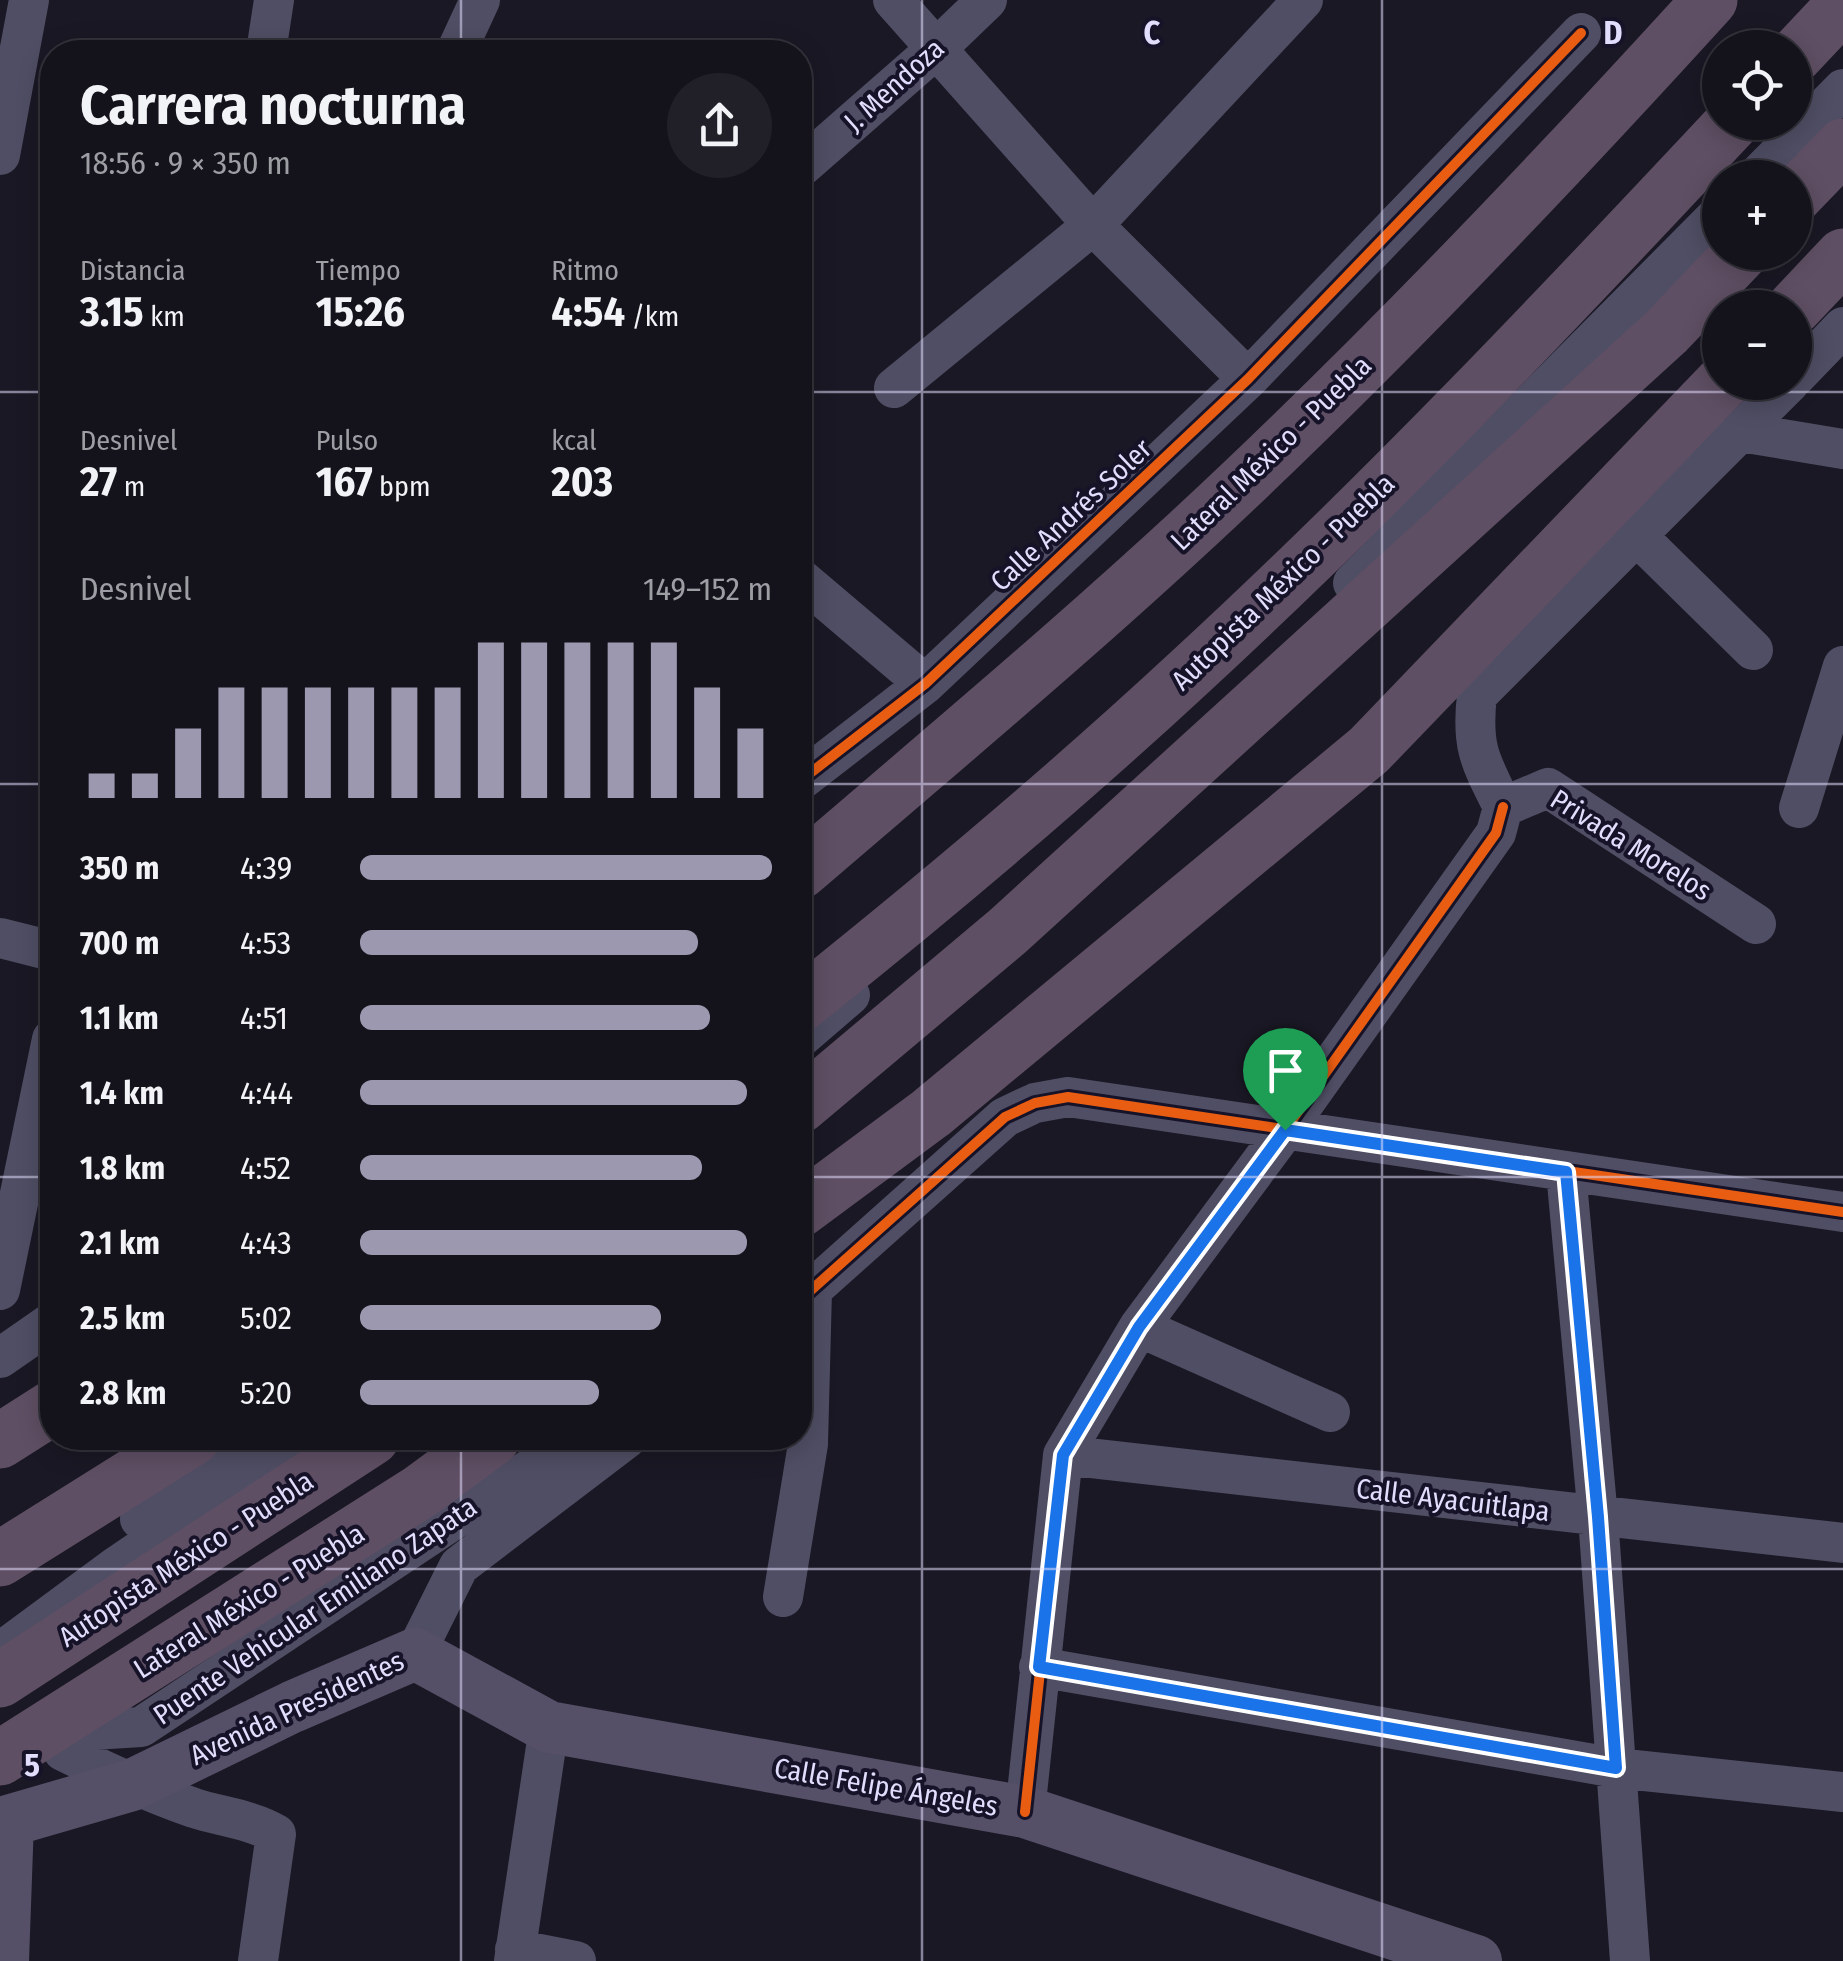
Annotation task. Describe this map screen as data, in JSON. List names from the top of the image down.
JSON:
{
  "streets": {
    "highway": ["Lateral México - Puebla", "Autopista México - Puebla"],
    "main road": ["Avenida Presidentes", "Calle Felipe Ángeles"],
    "street": [
      "J. Mendoza",
      "Calle Andrés Soler",
      "Privada Morelos",
      "Calle Ayacuitlapa",
      "Puente Vehicular Emiliano Zapata"
    ]
  },
  "crossings": [
    ["Avenida Presidentes", "Calle Felipe Ángeles"]
  ],
  "page": {
    "map_buttons": ["+", "−"],
    "heading": ["Carrera nocturna", "18:56 · 9 × 350 m"],
    "stats": [
      ["Distancia", "3.15 km"],
      ["Tiempo", "15:26"],
      ["Ritmo", "4:54 /km"],
      ["Desnivel", "27 m"],
      ["Pulso", "167 bpm"],
      ["kcal", "203"]
    ],
    "chart": ["Desnivel", "149–152 m"],
    "list": [
      {
        "name": "350 m",
        "note": "4:39"
      },
      {
        "name": "700 m",
        "note": "4:53"
      },
      {
        "name": "1.1 km",
        "note": "4:51"
      },
      {
        "name": "1.4 km",
        "note": "4:44"
      },
      {
        "name": "1.8 km",
        "note": "4:52"
      },
      {
        "name": "2.1 km",
        "note": "4:43"
      },
      {
        "name": "2.5 km",
        "note": "5:02"
      },
      {
        "name": "2.8 km",
        "note": "5:20"
      }
    ]
  },
  "grid": {
    "columns": ["C", "D"],
    "rows": ["5"]
  }
}
